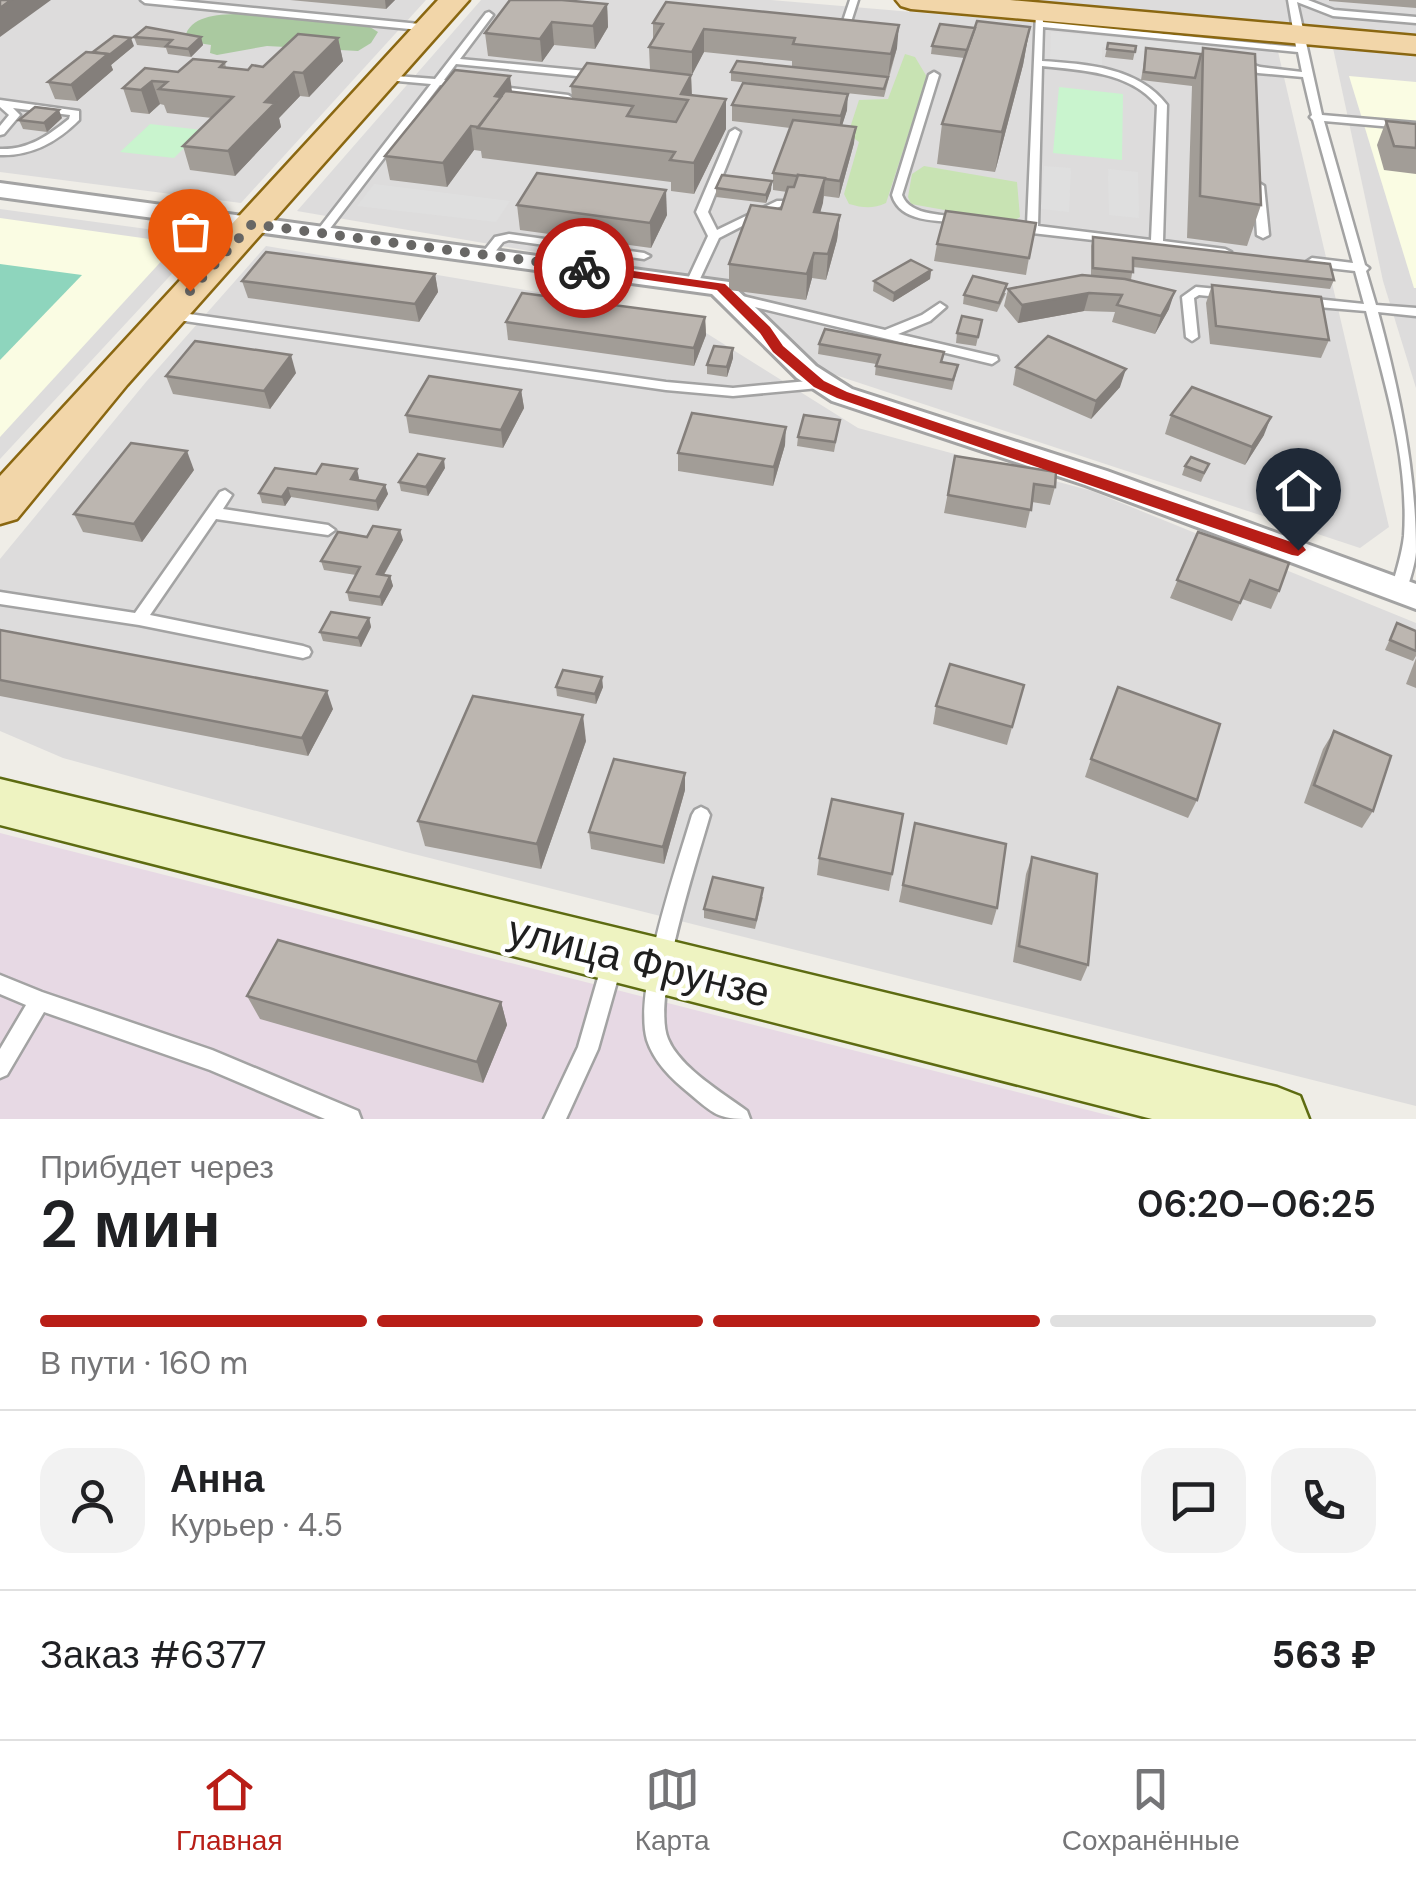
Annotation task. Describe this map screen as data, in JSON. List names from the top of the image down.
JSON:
{
  "streets": {
    "main road": ["улица Фрунзе"]
  },
  "page": {
    "heading": ["2 мин", "Прибудет через", "06:20–06:25"],
    "panel": [
      "Анна",
      "Курьер · 4.5",
      "Заказ #6377",
      "563 ₽"
    ],
    "bar": "В пути · 160 m",
    "tabs": ["Главная", "Карта", "Сохранённые"]
  }
}
